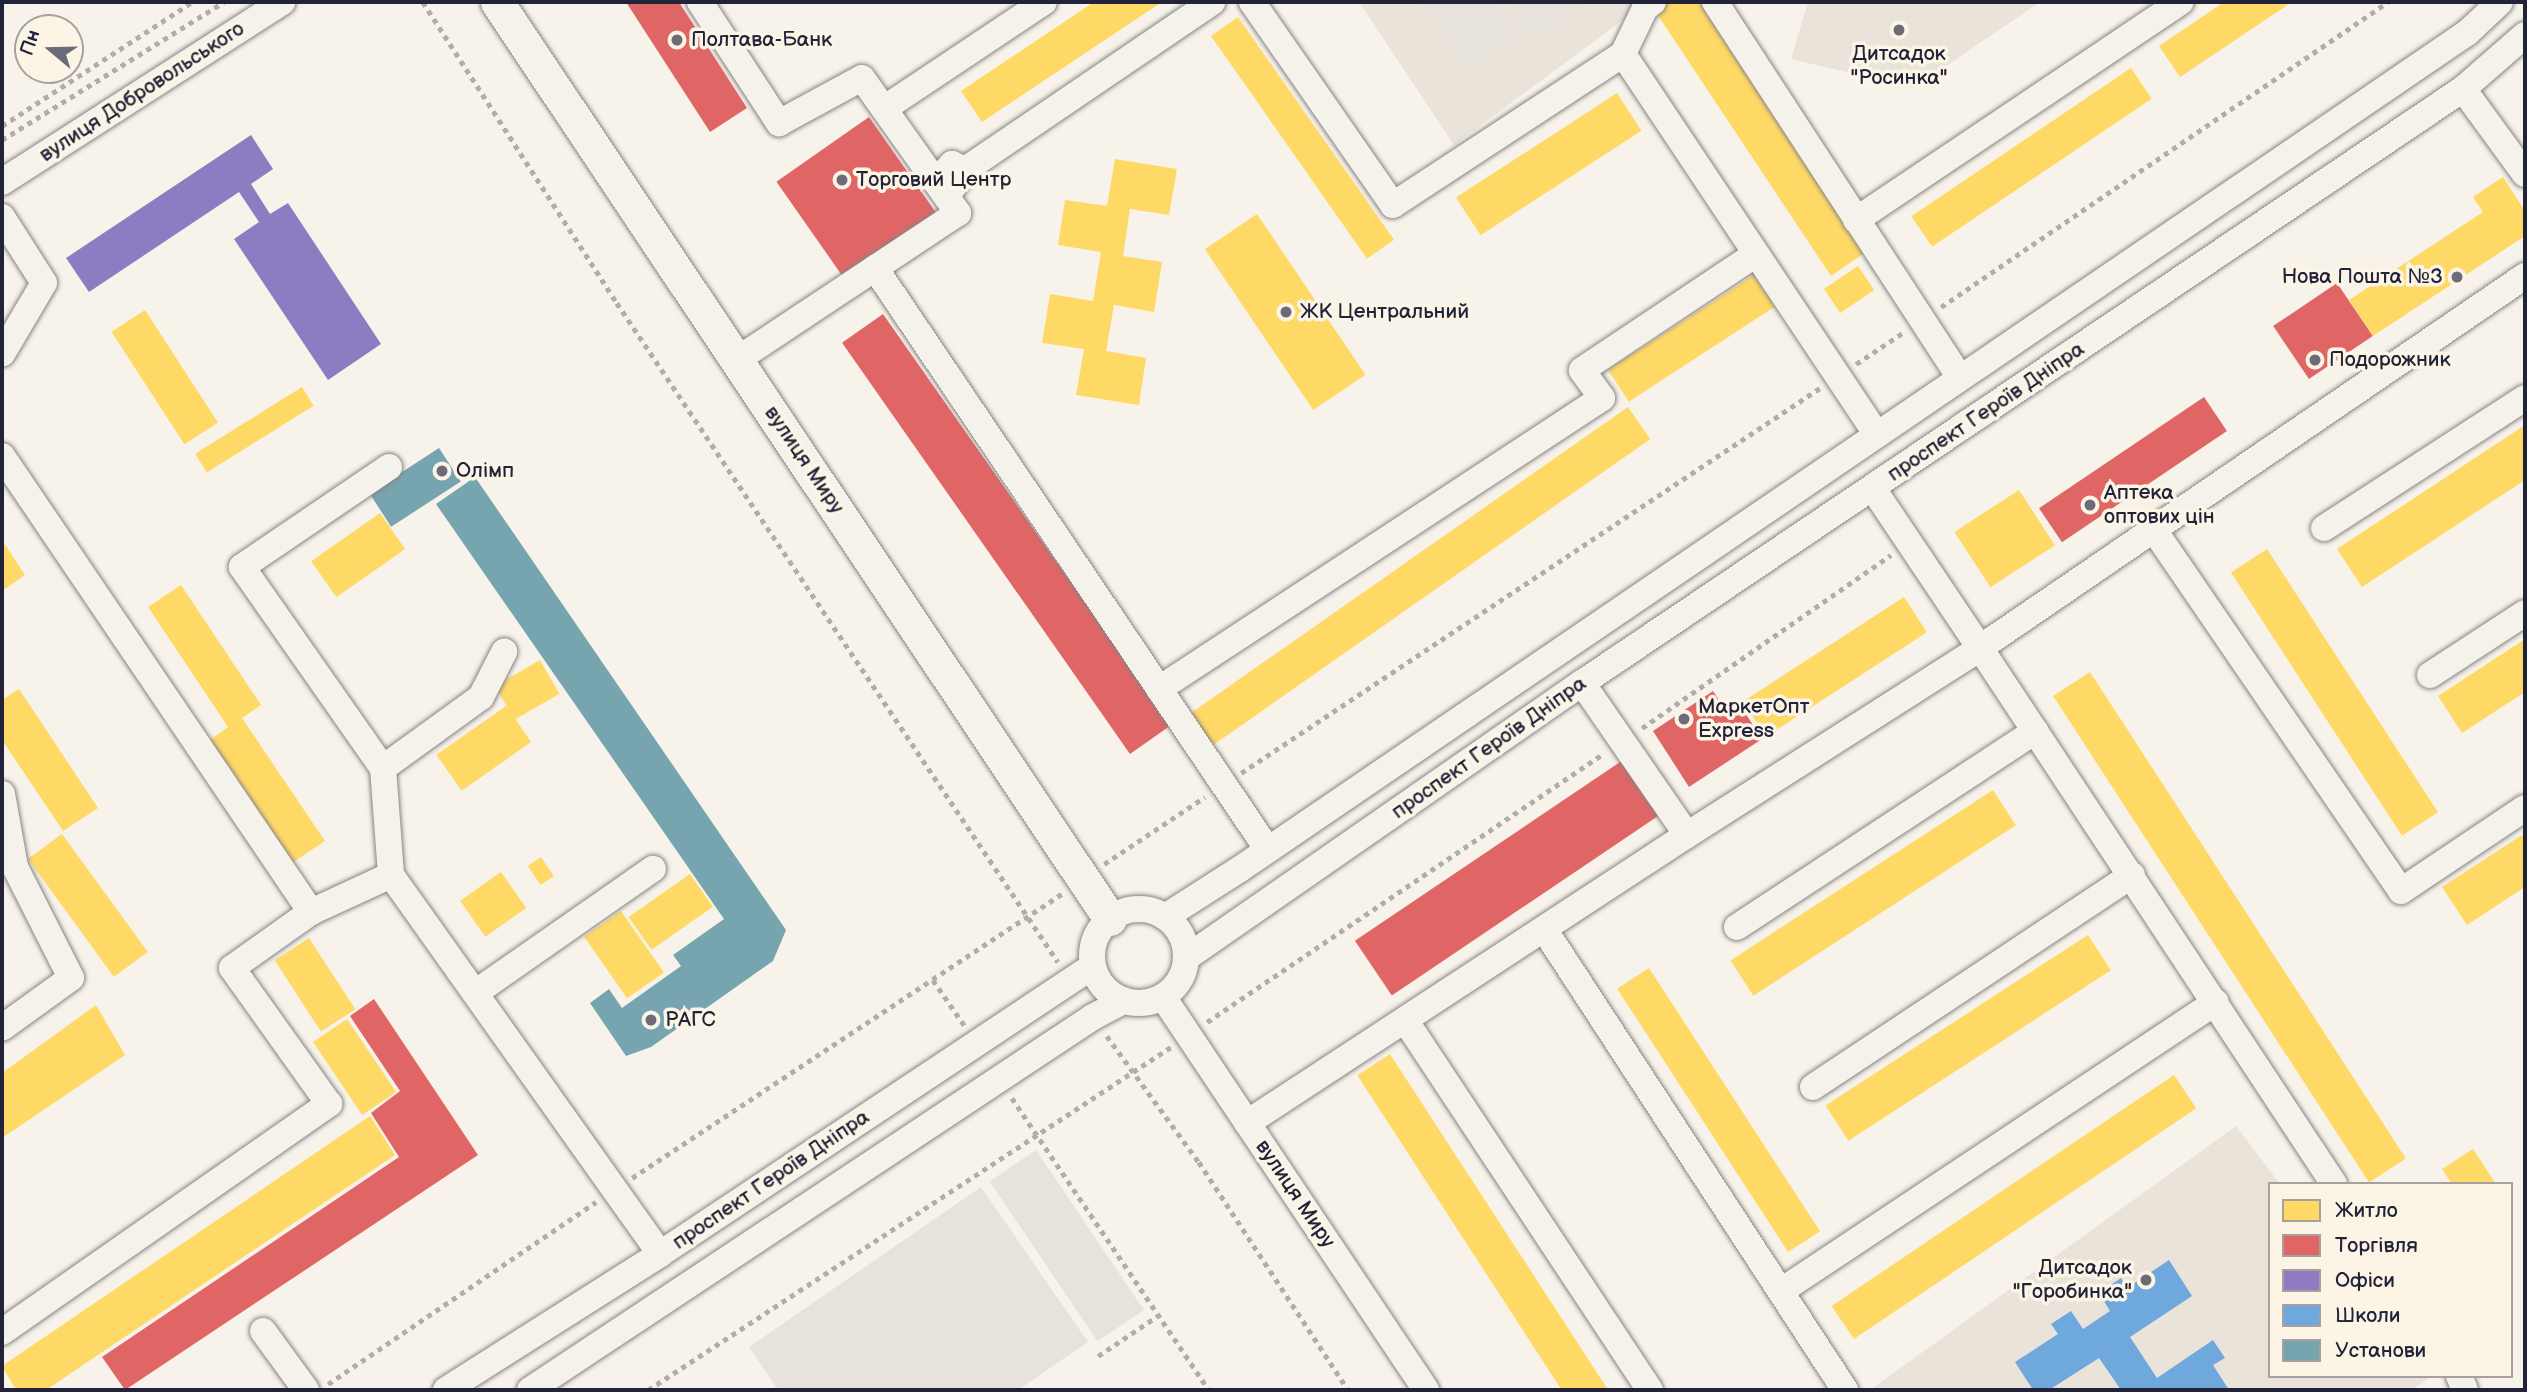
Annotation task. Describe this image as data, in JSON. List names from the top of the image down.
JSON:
{
  "streets": {
    "main road": ["вулиця Миру"],
    "street": ["вулиця Добровольського", "проспект Героїв Дніпра"]
  },
  "crossings": [
    ["проспект Героїв Дніпра", "вулиця Миру"]
  ],
  "places": [
    "Дитсадок \"Росинка\"",
    "Полтава-Банк",
    "Торговий Центр",
    "Нова Пошта №3",
    "ЖК Центральний",
    "Подорожник",
    "Олімп",
    "Аптека оптових цін",
    "МаркетОпт Express",
    "РАГС",
    "Дитсадок \"Горобинка\""
  ],
  "legend": [
    "Житло",
    "Торгівля",
    "Офіси",
    "Школи",
    "Установи"
  ],
  "north": "left"
}
